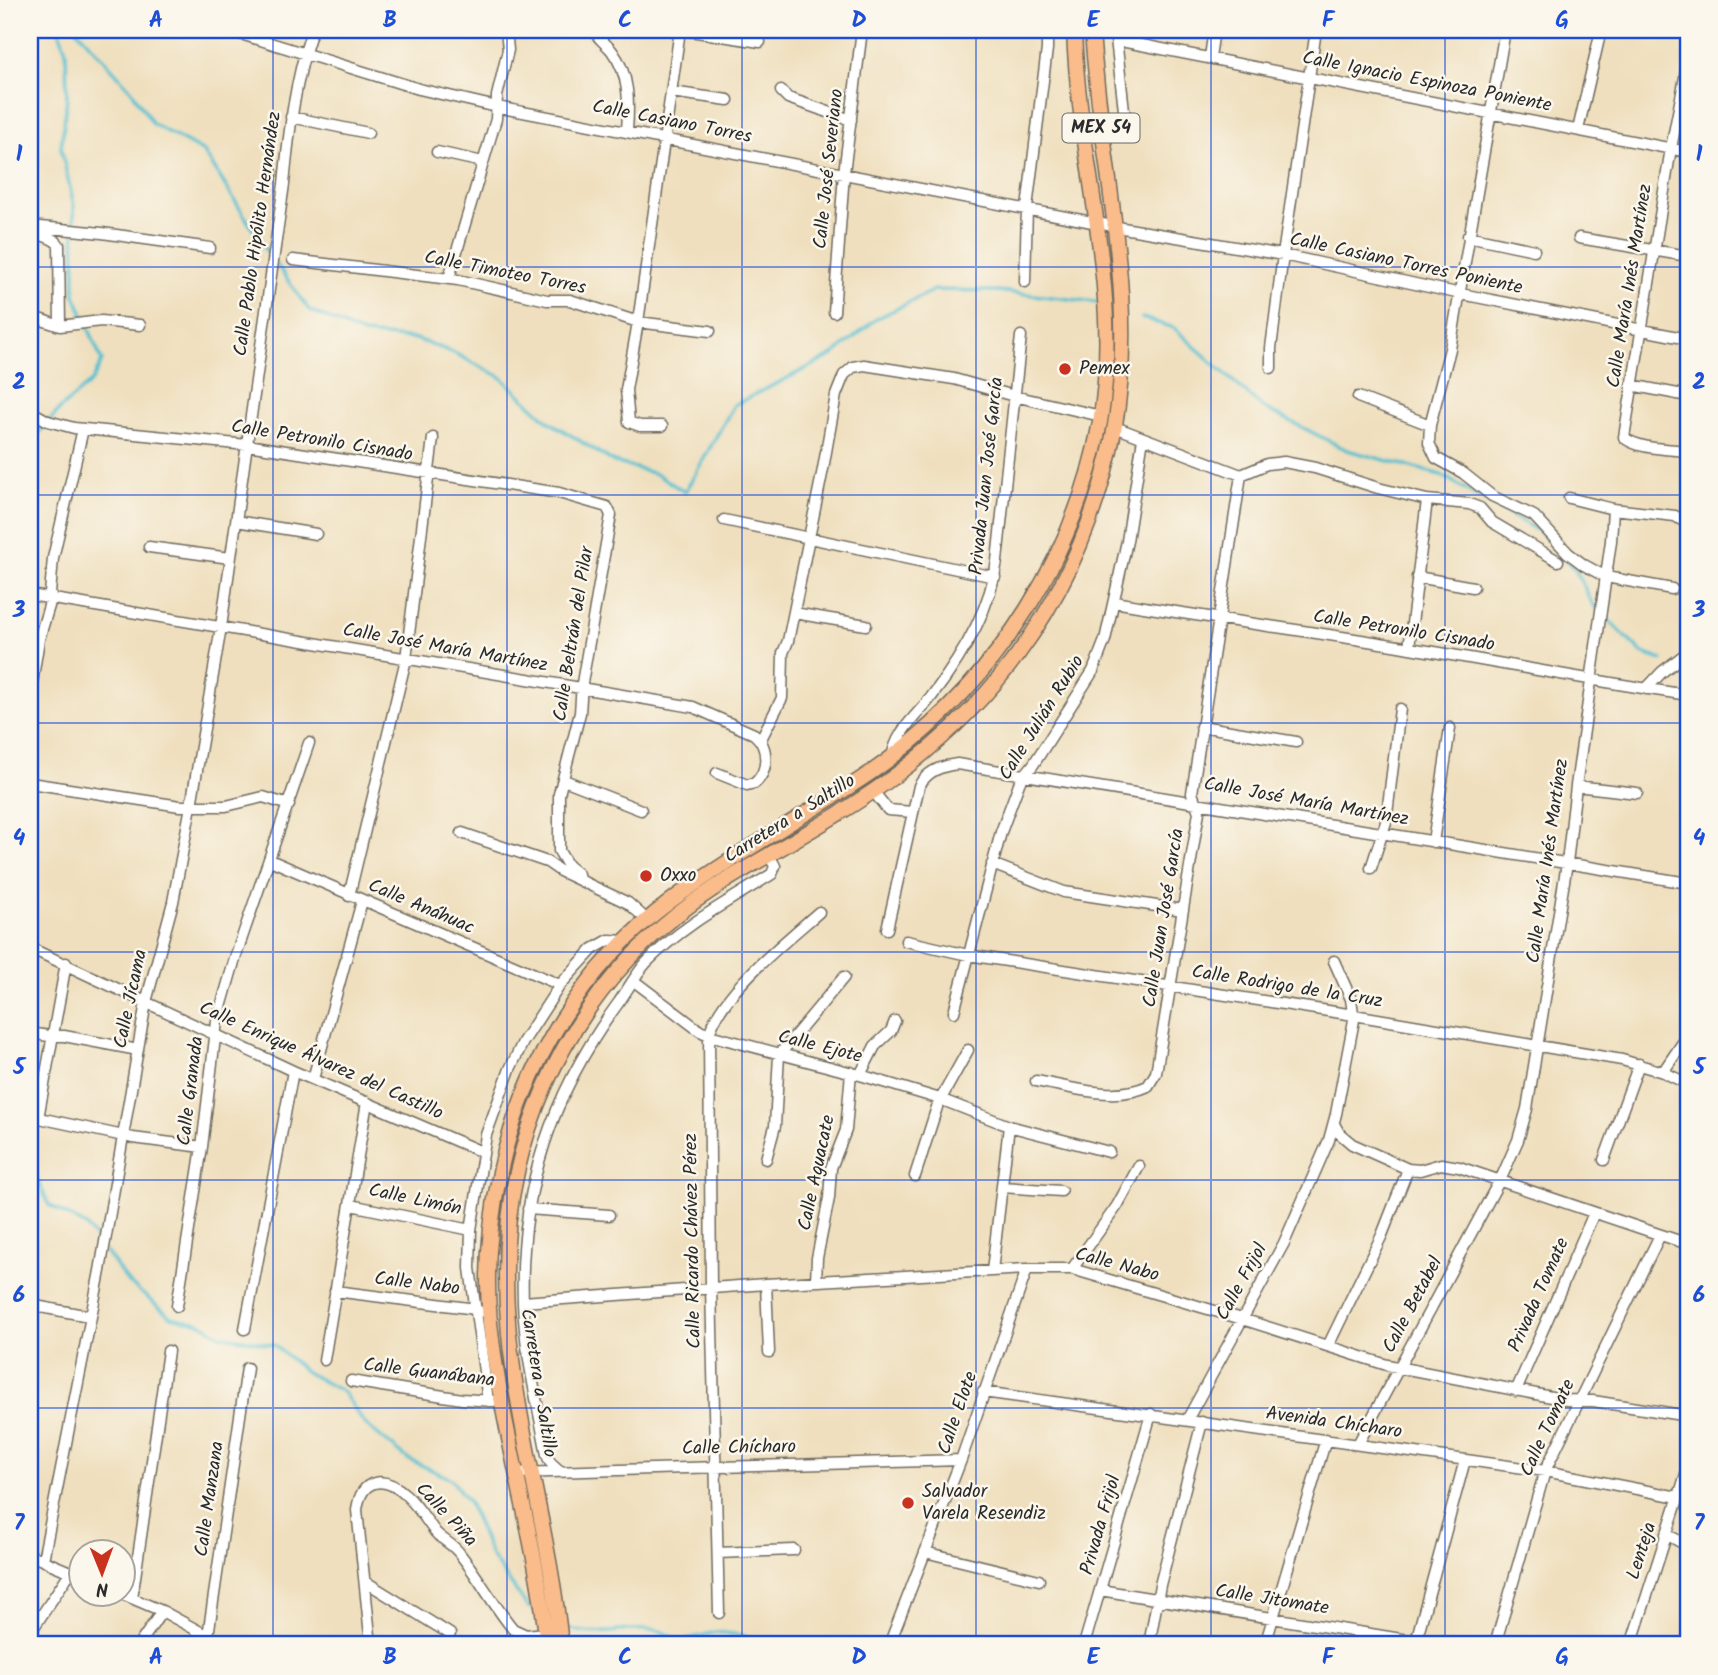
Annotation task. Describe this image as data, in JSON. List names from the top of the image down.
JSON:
{
  "streets": {
    "main road": ["MEX 54", "Carretera a Saltillo"],
    "street": [
      "Calle Ignacio Espinoza Poniente",
      "Calle Casiano Torres",
      "Calle José Severiano",
      "Calle Pablo Hipólito Hernández",
      "Calle Casiano Torres Poniente",
      "Calle Timoteo Torres",
      "Calle María Inés Martínez",
      "Calle Petronilo Cisnado",
      "Privada Juan José García",
      "Calle Beltrán del Pilar",
      "Calle José María Martínez",
      "Calle Julián Rubio",
      "Calle Anáhuac",
      "Calle Juan José García",
      "Calle Rodrigo de la Cruz",
      "Calle Jícama",
      "Calle Ejote",
      "Calle Enrique Álvarez del Castillo",
      "Calle Granada",
      "Calle Aguacate",
      "Calle Limón",
      "Calle Ricardo Chávez Pérez",
      "Calle Nabo",
      "Calle Frijol",
      "Privada Tomate",
      "Calle Betabel",
      "Calle Guanábana",
      "Calle Elote",
      "Avenida Chícharo",
      "Calle Tomate",
      "Calle Chícharo",
      "Calle Manzana",
      "Calle Piña",
      "Privada Frijol",
      "Lenteja",
      "Calle Jitomate"
    ]
  },
  "crossings": [
    ["Calle Ignacio Espinoza Poniente", "Calle María Inés Martínez"],
    ["Calle Casiano Torres", "Calle José Severiano"],
    ["Calle Casiano Torres", "Calle Pablo Hipólito Hernández"],
    ["Calle Casiano Torres", "Calle Casiano Torres Poniente"],
    ["Calle Casiano Torres", "Carretera a Saltillo"],
    ["Calle Pablo Hipólito Hernández", "Calle Petronilo Cisnado"],
    ["Calle Pablo Hipólito Hernández", "Calle Jícama"],
    ["Calle Casiano Torres Poniente", "Calle María Inés Martínez"],
    ["Calle Casiano Torres Poniente", "Carretera a Saltillo"],
    ["Calle María Inés Martínez", "Calle Petronilo Cisnado"],
    ["Calle María Inés Martínez", "Calle José María Martínez"],
    ["Calle María Inés Martínez", "Calle Rodrigo de la Cruz"],
    ["Calle María Inés Martínez", "Calle Betabel"],
    ["Calle Petronilo Cisnado", "Calle Beltrán del Pilar"],
    ["Calle Petronilo Cisnado", "Calle Julián Rubio"],
    ["Calle Petronilo Cisnado", "Calle Juan José García"],
    ["Calle Petronilo Cisnado", "Calle Jícama"],
    ["Privada Juan José García", "Carretera a Saltillo"],
    ["Calle Beltrán del Pilar", "Calle José María Martínez"],
    ["Calle José María Martínez", "Calle Julián Rubio"],
    ["Calle José María Martínez", "Calle Juan José García"],
    ["Calle José María Martínez", "Calle Jícama"],
    ["Calle Julián Rubio", "Calle Rodrigo de la Cruz"],
    ["Carretera a Saltillo", "Calle Nabo"],
    ["Carretera a Saltillo", "Calle Guanábana"],
    ["Carretera a Saltillo", "Calle Chícharo"],
    ["Carretera a Saltillo", "Calle Piña"],
    ["Calle Anáhuac", "Calle Granada"],
    ["Calle Juan José García", "Calle Rodrigo de la Cruz"],
    ["Calle Rodrigo de la Cruz", "Calle Frijol"],
    ["Calle Jícama", "Calle Enrique Álvarez del Castillo"],
    ["Calle Ejote", "Calle Aguacate"],
    ["Calle Ejote", "Calle Ricardo Chávez Pérez"],
    ["Calle Enrique Álvarez del Castillo", "Calle Granada"],
    ["Calle Aguacate", "Calle Nabo"],
    ["Calle Ricardo Chávez Pérez", "Calle Nabo"],
    ["Calle Ricardo Chávez Pérez", "Calle Chícharo"],
    ["Calle Nabo", "Calle Frijol"],
    ["Calle Nabo", "Privada Tomate"],
    ["Calle Nabo", "Calle Betabel"],
    ["Calle Nabo", "Calle Elote"],
    ["Calle Nabo", "Calle Tomate"],
    ["Calle Frijol", "Avenida Chícharo"],
    ["Calle Betabel", "Avenida Chícharo"],
    ["Calle Elote", "Avenida Chícharo"],
    ["Calle Elote", "Calle Chícharo"],
    ["Avenida Chícharo", "Calle Tomate"],
    ["Avenida Chícharo", "Privada Frijol"],
    ["Avenida Chícharo", "Lenteja"],
    ["Privada Frijol", "Calle Jitomate"]
  ],
  "places": ["Pemex", "Oxxo", "Salvador Varela Resendiz"],
  "north": "bottom",
  "grid": {
    "columns": [
      "A",
      "B",
      "C",
      "D",
      "E",
      "F",
      "G"
    ],
    "rows": [
      "1",
      "2",
      "3",
      "4",
      "5",
      "6",
      "7"
    ]
  }
}
